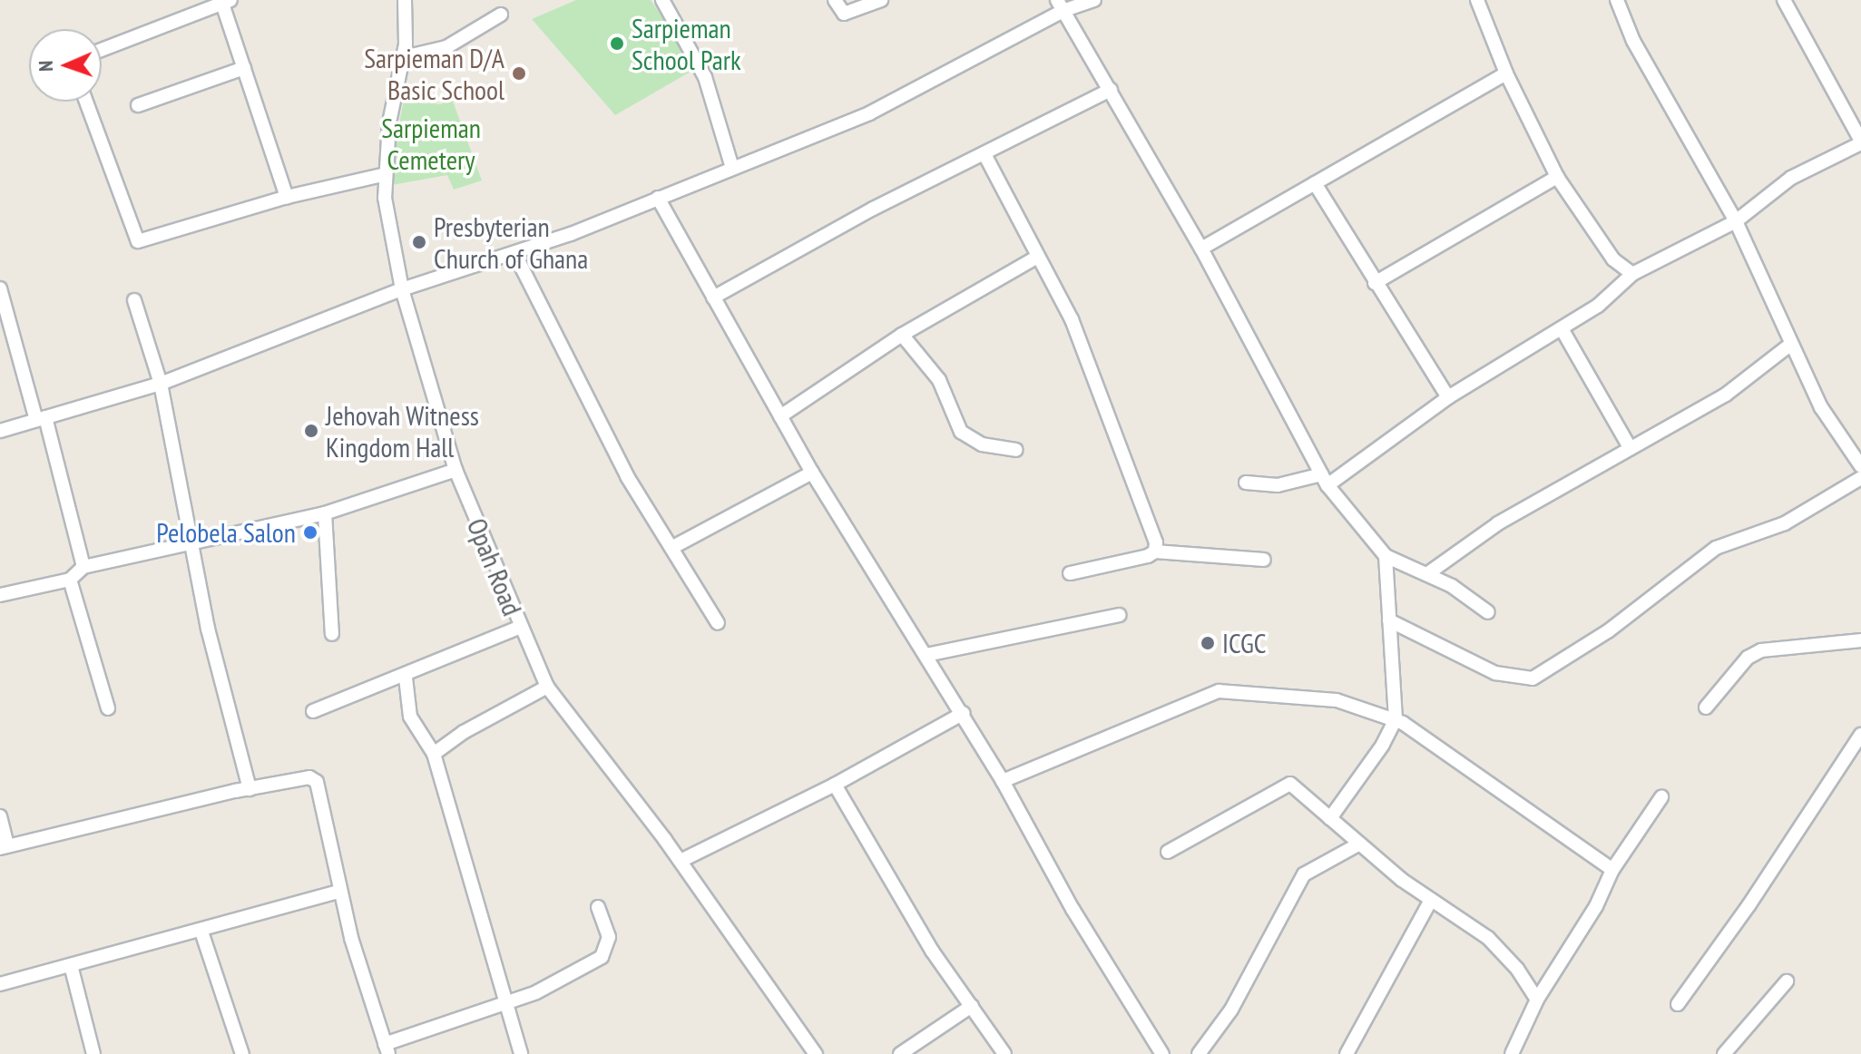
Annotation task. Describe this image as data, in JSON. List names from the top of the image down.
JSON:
{
  "streets": {
    "street": ["Opah Road"]
  },
  "parks": ["Sarpieman Cemetery"],
  "places": [
    "Sarpieman School Park",
    "Sarpieman D/A Basic School",
    "Presbyterian Church of Ghana",
    "Jehovah Witness Kingdom Hall",
    "Pelobela Salon",
    "ICGC"
  ],
  "north": "left"
}
